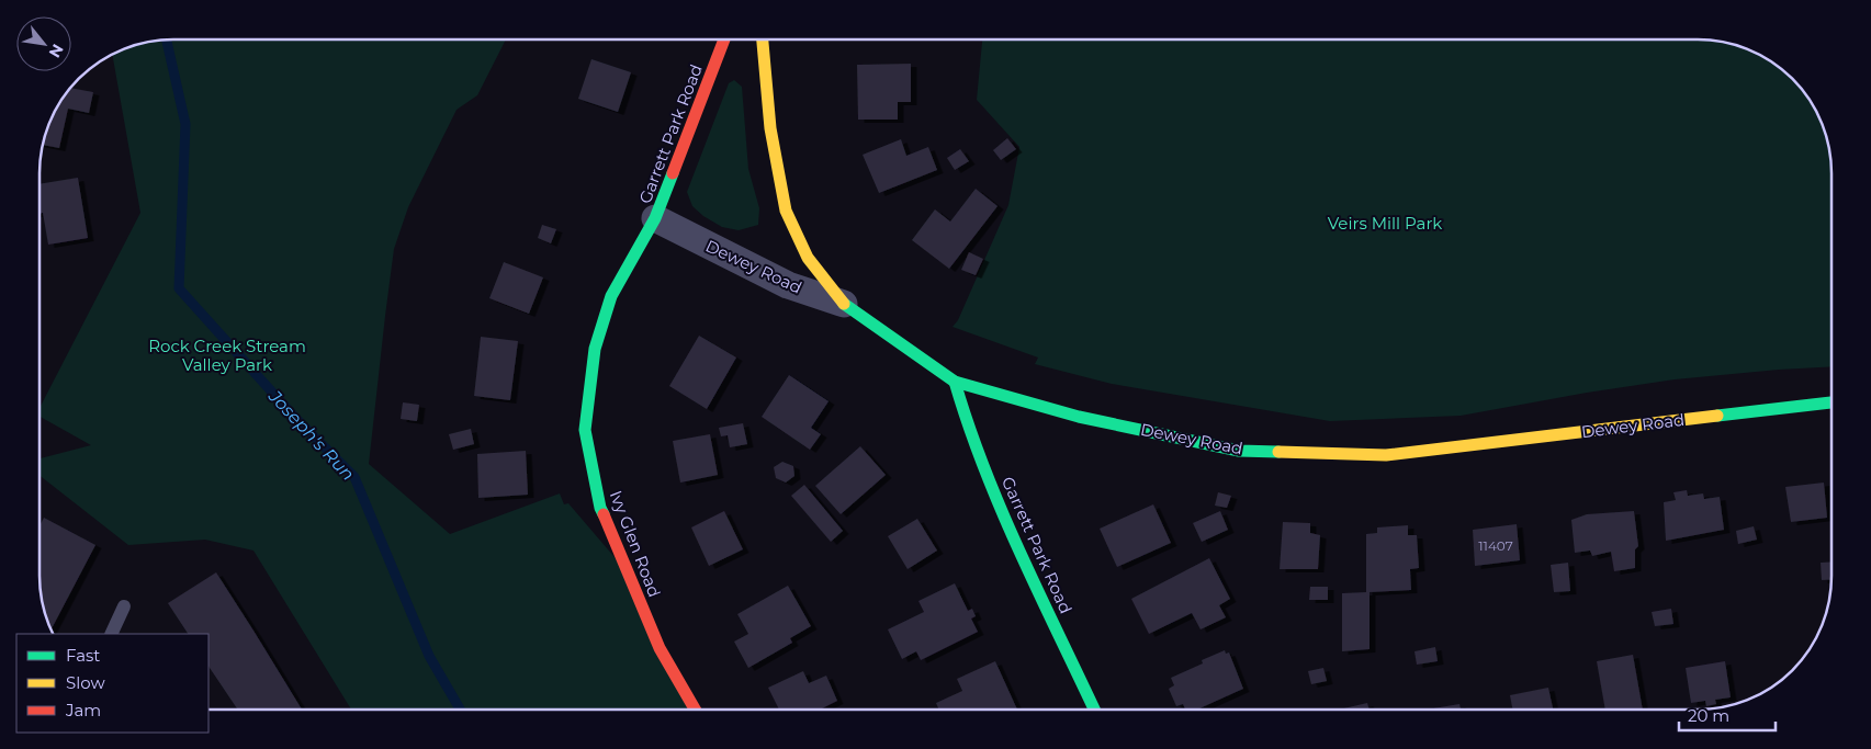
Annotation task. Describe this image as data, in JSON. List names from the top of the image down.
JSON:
{
  "streets": {
    "street": ["Garrett Park Road", "Dewey Road", "Ivy Glen Road"]
  },
  "crossings": [
    ["Garrett Park Road", "Dewey Road"],
    ["Garrett Park Road", "Ivy Glen Road"],
    ["Dewey Road", "Ivy Glen Road"]
  ],
  "water": ["Joseph's Run"],
  "parks": ["Veirs Mill Park", "Rock Creek Stream Valley Park"],
  "house_numbers": ["11407"],
  "legend": ["Fast", "Slow", "Jam"],
  "scale_bar": "20 m",
  "north": "bottom right"
}
